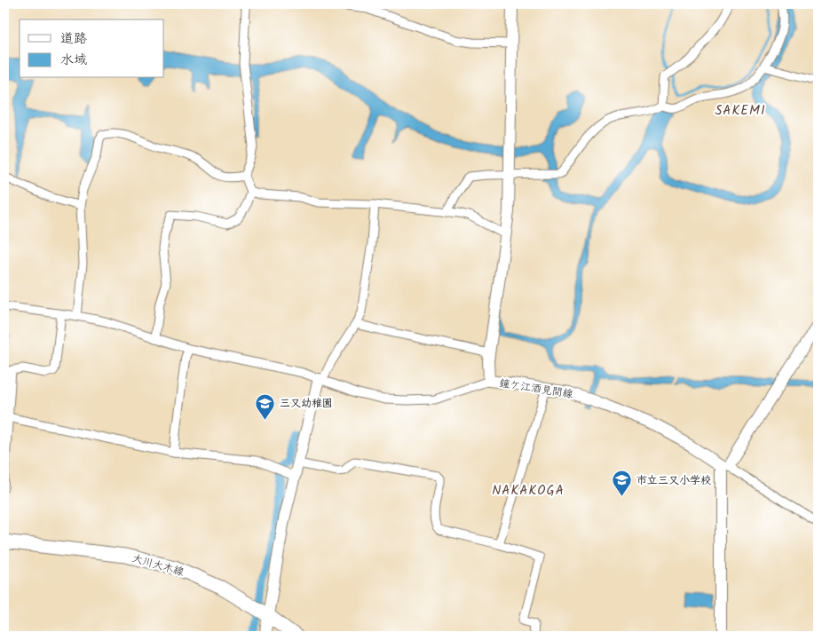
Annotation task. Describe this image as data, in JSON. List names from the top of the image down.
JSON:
{
  "streets": {
    "main road": ["鐘ケ江酒見間線", "大川大木線"]
  },
  "districts": ["SAKEMI", "NAKAKOGA"],
  "places": {
    "school or university": ["三又幼稚園", "市立三又小学校"]
  },
  "legend": ["道路", "水域"]
}
